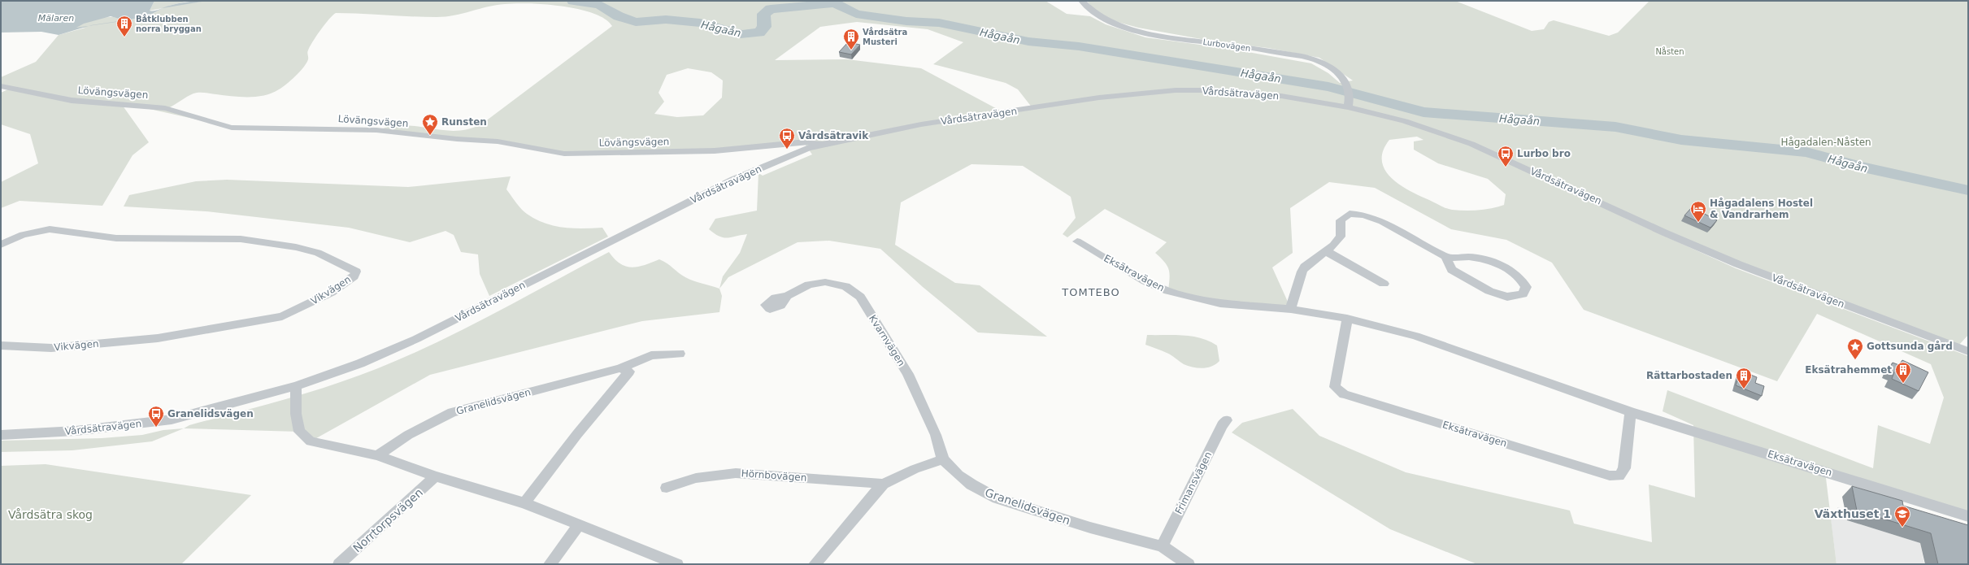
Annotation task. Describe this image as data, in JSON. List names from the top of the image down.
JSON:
{
  "streets": {
    "street": [
      "Lurbovägen",
      "Lövängsvägen",
      "Vårdsätravägen",
      "Eksätravägen",
      "Vikvägen",
      "Kvarnvägen",
      "Granelidsvägen",
      "Hörnbovägen",
      "Frimansvägen",
      "Norrtorpsvägen"
    ]
  },
  "crossings": [
    ["Lurbovägen", "Vårdsätravägen"],
    ["Lövängsvägen", "Vårdsätravägen"],
    ["Kvarnvägen", "Granelidsvägen"],
    ["Granelidsvägen", "Frimansvägen"]
  ],
  "districts": ["TOMTEBO"],
  "water": ["Mälaren", "Hågaån"],
  "parks": ["Nåsten", "Hågadalen-Nåsten", "Vårdsätra skog"],
  "places": {
    "building": [
      "Båtklubben norra bryggan",
      "Vårdsätra Musteri",
      "Eksätrahemmet",
      "Rättarbostaden"
    ],
    "place": ["Runsten", "Gottsunda gård"],
    "bus stop": ["Vårdsätravik", "Lurbo bro", "Granelidsvägen"],
    "hotel": ["Hågadalens Hostel & Vandrarhem"],
    "school or university": ["Växthuset 1"]
  }
}
